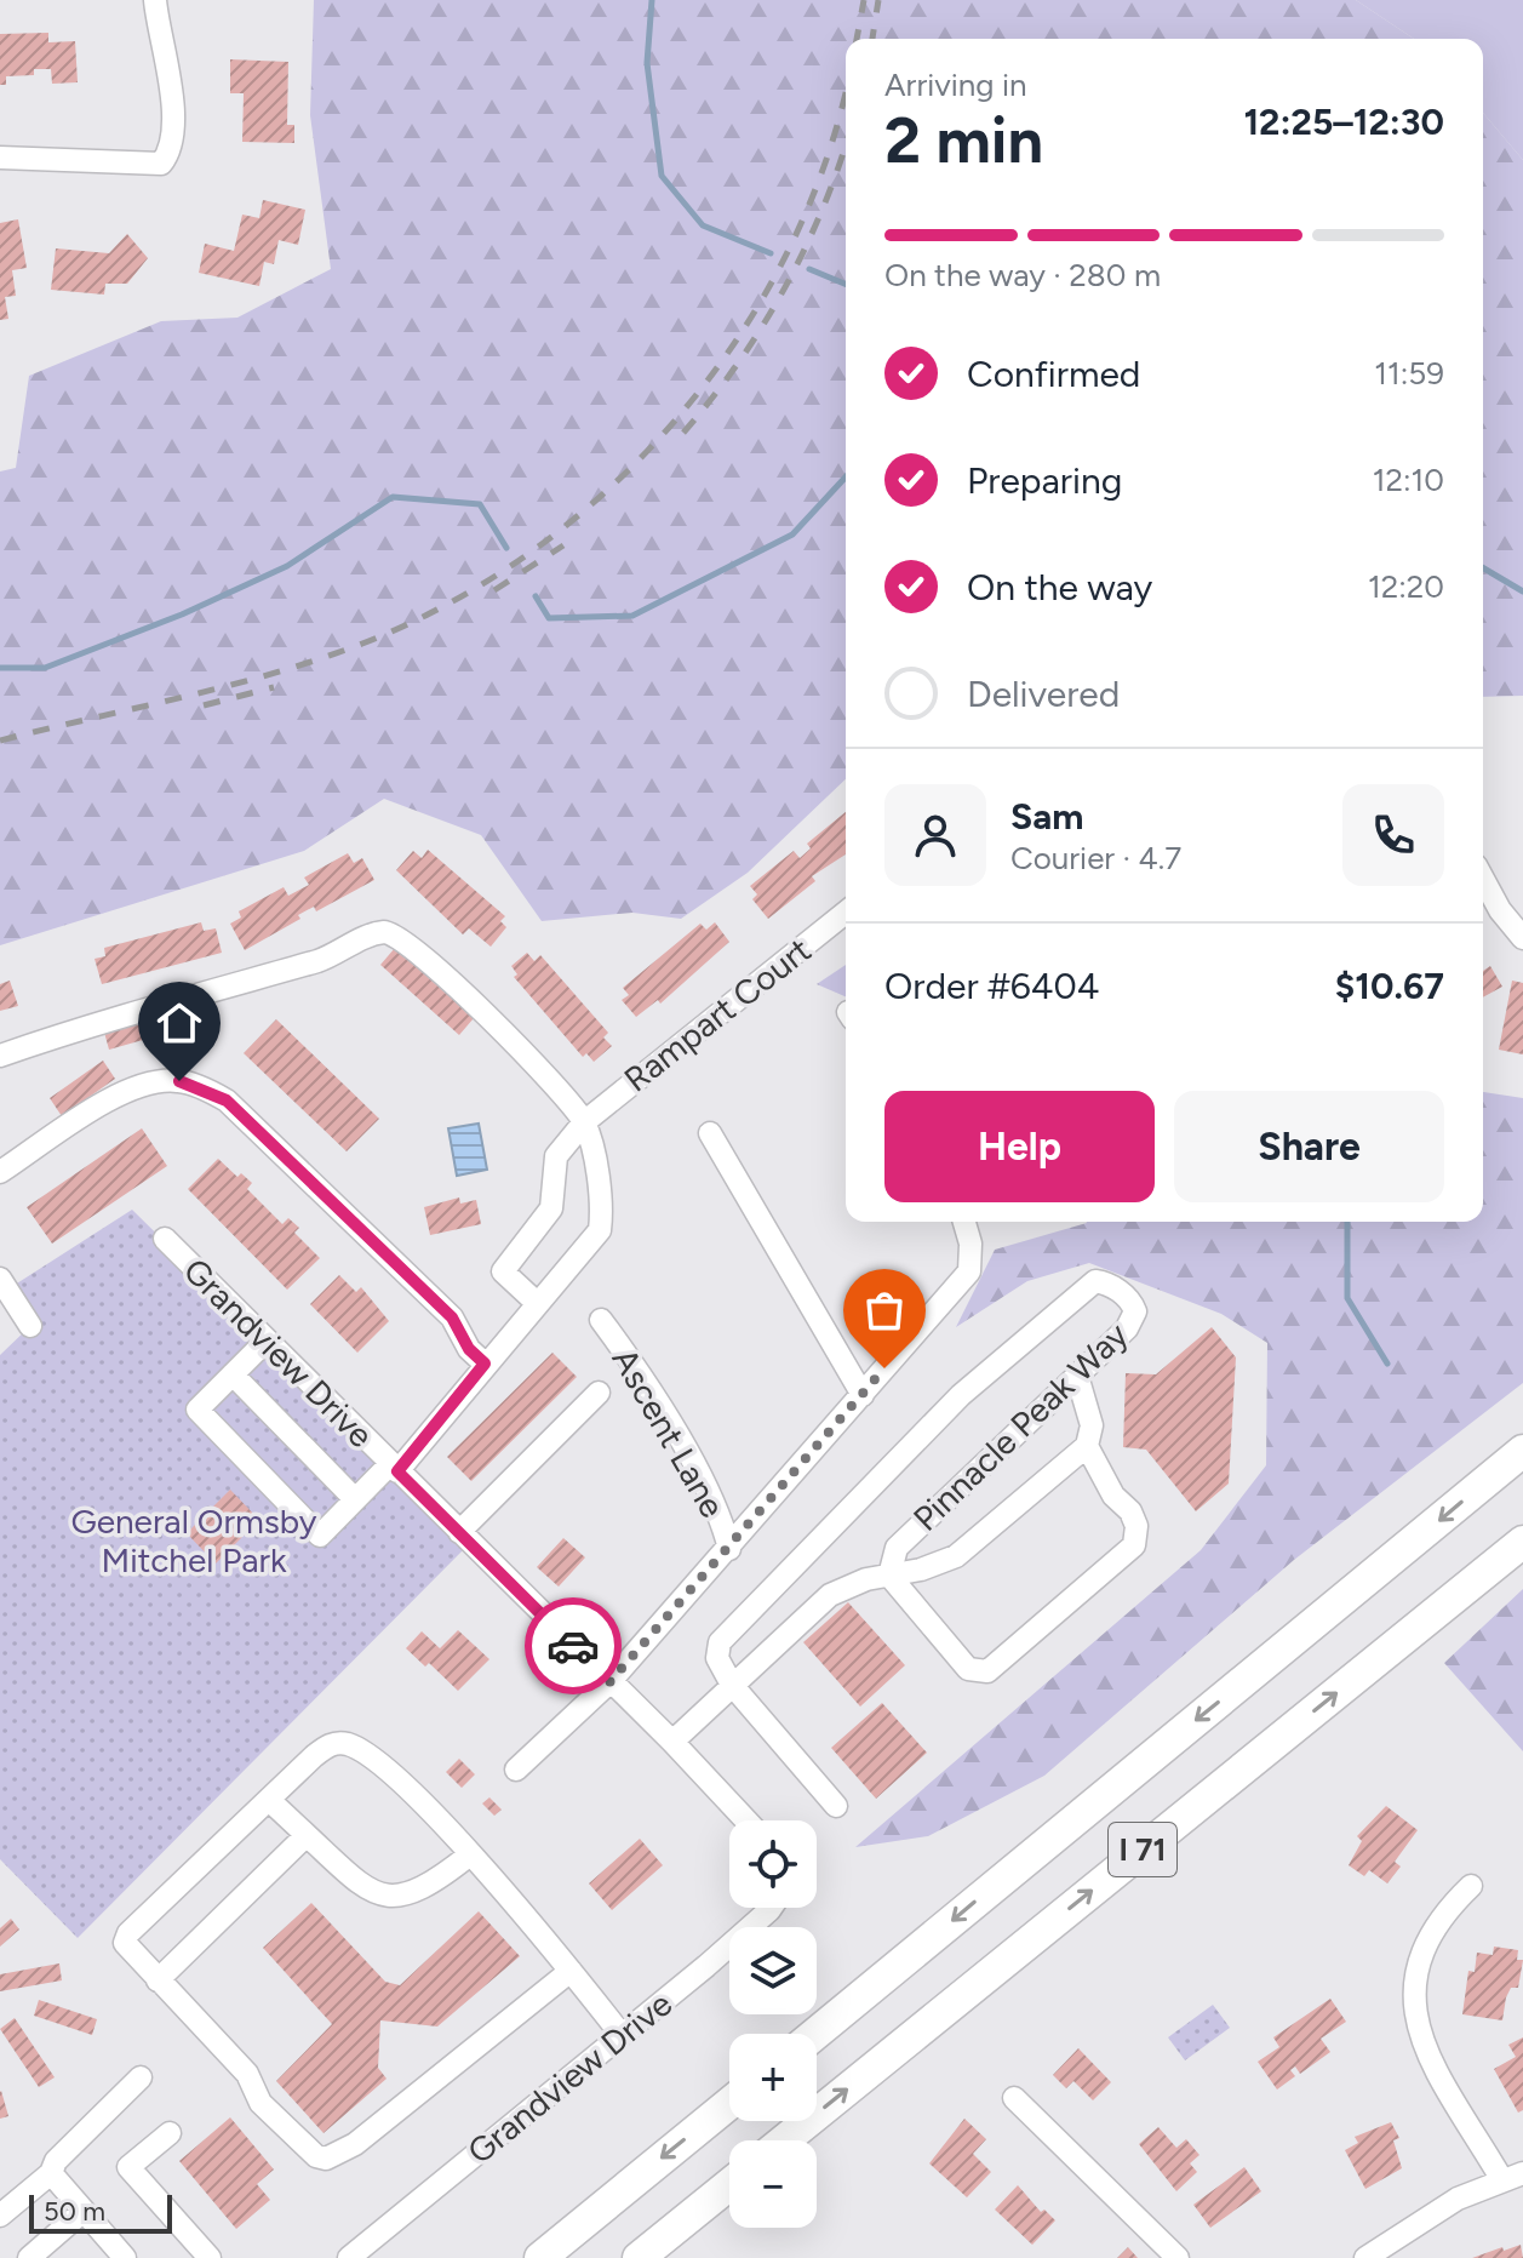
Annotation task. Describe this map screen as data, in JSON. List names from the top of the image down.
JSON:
{
  "streets": {
    "highway": ["I 71"],
    "street": [
      "Rampart Court",
      "Grandview Drive",
      "Pinnacle Peak Way",
      "Ascent Lane"
    ]
  },
  "parks": ["General Ormsby Mitchel Park"],
  "scale_bar": "50 m",
  "page": {
    "heading": ["2 min", "Arriving in", "12:25–12:30"],
    "panel": [
      "Sam",
      "Courier · 4.7",
      "Order #6404",
      "$10.67"
    ],
    "bar": "On the way · 280 m",
    "list": [
      ["Confirmed", "11:59"],
      ["Preparing", "12:10"],
      ["On the way", "12:20"],
      "Delivered"
    ],
    "buttons": ["Help", "Share"],
    "map_buttons": ["+", "−"],
    "scale": "50 m"
  }
}
